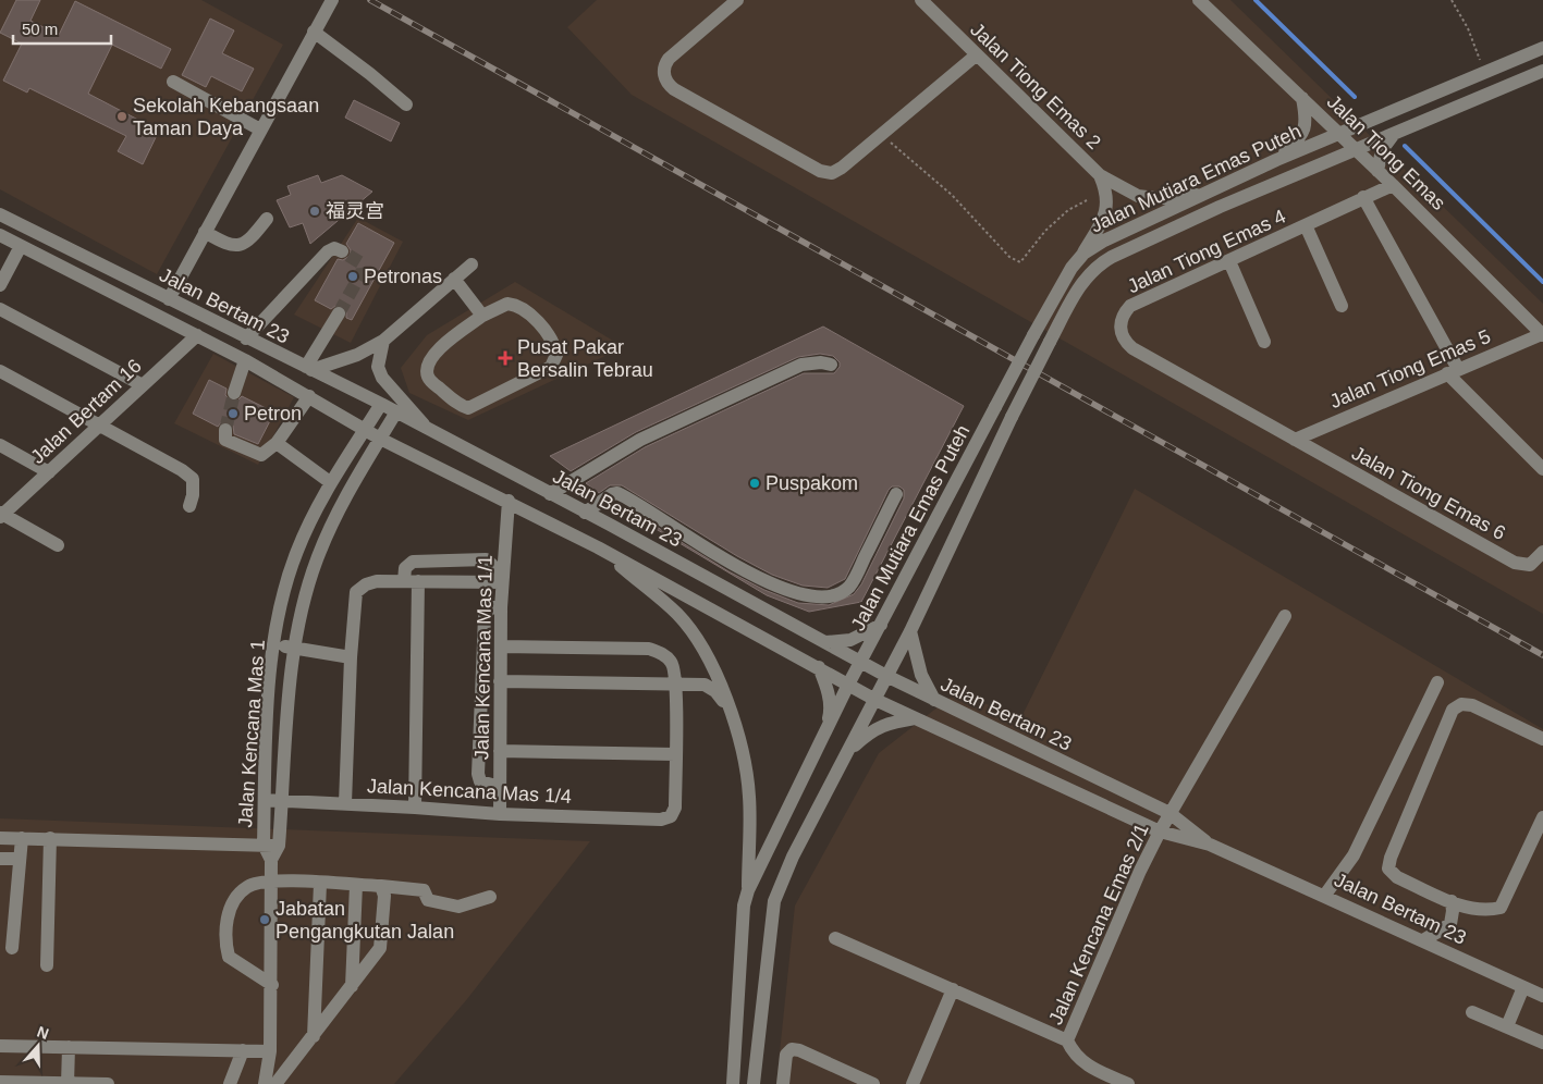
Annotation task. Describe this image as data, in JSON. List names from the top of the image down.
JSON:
{
  "streets": {
    "street": [
      "Jalan Tiong Emas 2",
      "Jalan Tiong Emas",
      "Jalan Mutiara Emas Puteh",
      "Jalan Tiong Emas 4",
      "Jalan Bertam 23",
      "Jalan Tiong Emas 5",
      "Jalan Bertam 16",
      "Jalan Tiong Emas 6",
      "Jalan Kencana Mas 1/1",
      "Jalan Kencana Mas 1",
      "Jalan Kencana Mas 1/4",
      "Jalan Kencana Emas 2/1"
    ]
  },
  "crossings": [
    ["Jalan Tiong Emas 2", "Jalan Mutiara Emas Puteh"],
    ["Jalan Tiong Emas", "Jalan Mutiara Emas Puteh"],
    ["Jalan Tiong Emas", "Jalan Tiong Emas 4"],
    ["Jalan Tiong Emas", "Jalan Tiong Emas 5"],
    ["Jalan Mutiara Emas Puteh", "Jalan Bertam 23"],
    ["Jalan Tiong Emas 4", "Jalan Tiong Emas 5"],
    ["Jalan Tiong Emas 4", "Jalan Tiong Emas 6"],
    ["Jalan Bertam 23", "Jalan Bertam 16"],
    ["Jalan Bertam 23", "Jalan Kencana Mas 1/1"],
    ["Jalan Bertam 23", "Jalan Kencana Mas 1"],
    ["Jalan Bertam 23", "Jalan Kencana Emas 2/1"],
    ["Jalan Tiong Emas 5", "Jalan Tiong Emas 6"],
    ["Jalan Kencana Mas 1/1", "Jalan Kencana Mas 1/4"],
    ["Jalan Kencana Mas 1", "Jalan Kencana Mas 1/4"]
  ],
  "places": {
    "other": [
      "Sekolah Kebangsaan Taman Daya",
      "福灵宫",
      "Petronas",
      "Petron",
      "Puspakom",
      "Jabatan Pengangkutan Jalan"
    ],
    "health": ["Pusat Pakar Bersalin Tebrau"]
  },
  "scale_bar": "50 m",
  "north": "top"
}
